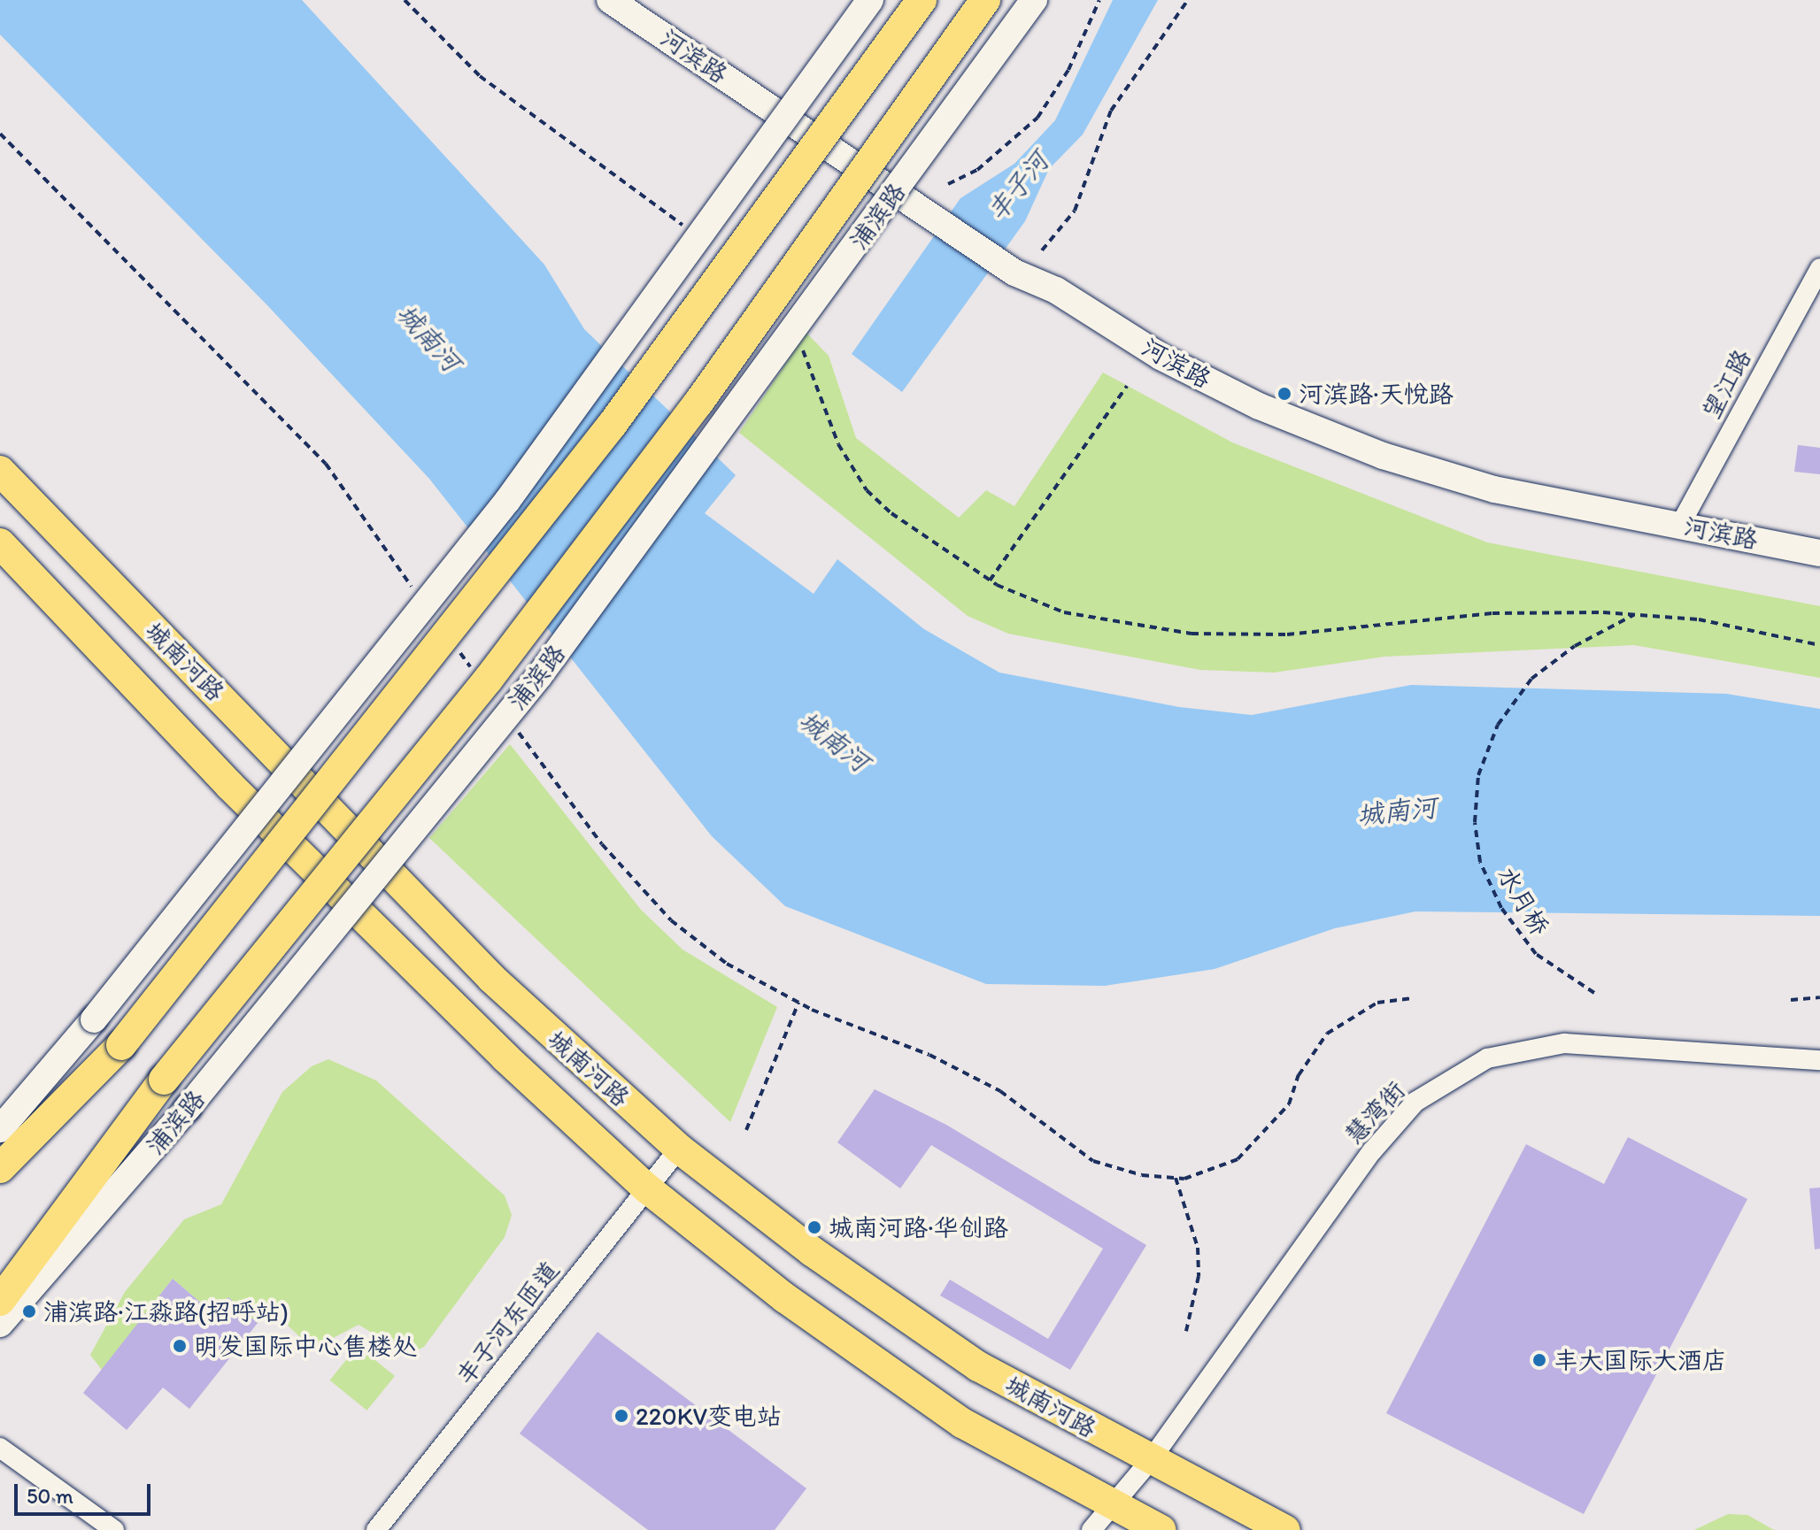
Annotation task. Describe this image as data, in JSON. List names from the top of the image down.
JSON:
{
  "streets": {
    "main road": ["浦滨路", "城南河路"],
    "street": [
      "河滨路",
      "望江路",
      "慧湾街",
      "丰子河东匝道"
    ],
    "path": ["水月桥"]
  },
  "crossings": [
    ["河滨路", "望江路"],
    ["城南河路", "慧湾街"],
    ["城南河路", "丰子河东匝道"]
  ],
  "water": ["丰子河", "城南河"],
  "places": [
    "河滨路·天悦路",
    "城南河路·华创路",
    "浦滨路·江淼路(招呼站)",
    "明发国际中心售楼处",
    "丰大国际大酒店",
    "220KV变电站"
  ],
  "scale_bar": "50 m"
}
